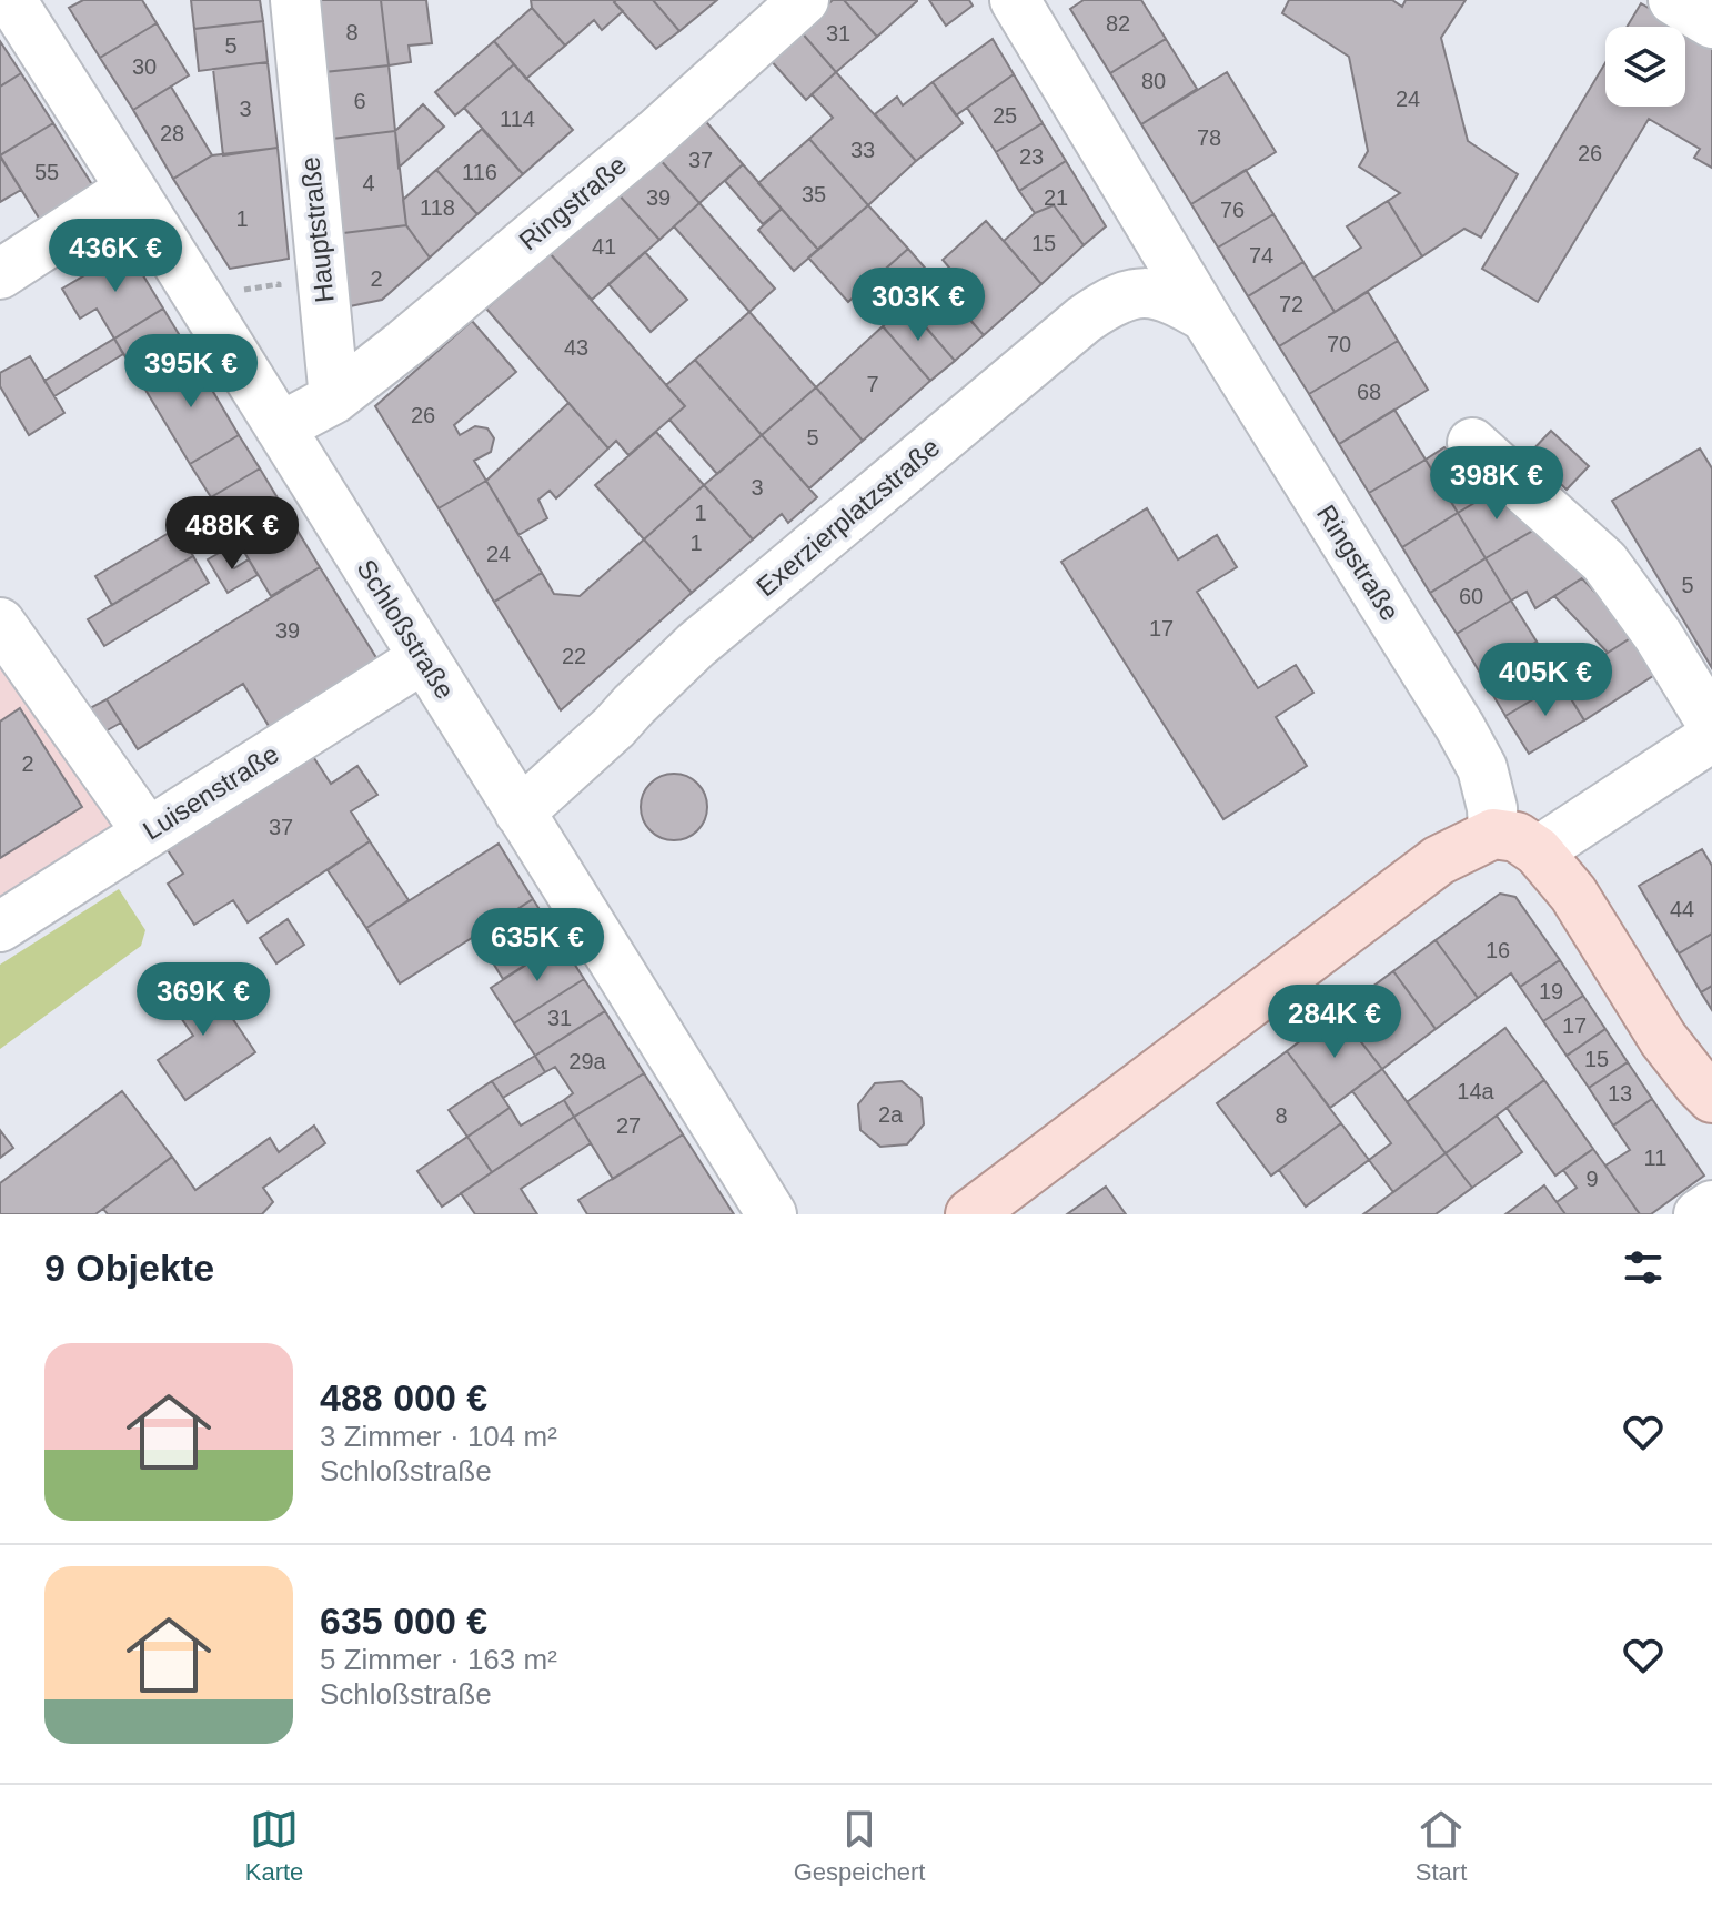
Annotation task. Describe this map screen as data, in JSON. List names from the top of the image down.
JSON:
{
  "streets": {
    "street": [
      "Ringstraße",
      "Hauptstraße",
      "Exerzierplatzstraße",
      "Schloßstraße",
      "Luisenstraße"
    ]
  },
  "crossings": [
    ["Ringstraße", "Hauptstraße"],
    ["Ringstraße", "Exerzierplatzstraße"],
    ["Exerzierplatzstraße", "Schloßstraße"],
    ["Schloßstraße", "Luisenstraße"]
  ],
  "house_numbers": [
    "82",
    "8",
    "31",
    "5",
    "30",
    "80",
    "24",
    "6",
    "3",
    "25",
    "114",
    "28",
    "78",
    "33",
    "26",
    "23",
    "37",
    "55",
    "116",
    "4",
    "35",
    "39",
    "21",
    "118",
    "76",
    "1",
    "15",
    "41",
    "74",
    "2",
    "72",
    "70",
    "43",
    "7",
    "68",
    "26",
    "5",
    "3",
    "1",
    "1",
    "24",
    "5",
    "60",
    "17",
    "39",
    "22",
    "2",
    "37",
    "44",
    "16",
    "19",
    "31",
    "17",
    "15",
    "29a",
    "14a",
    "13",
    "2a",
    "8",
    "27",
    "11",
    "9"
  ],
  "page": {
    "price": [
      "436K €",
      "303K €",
      "395K €",
      "398K €",
      "488K €",
      "405K €",
      "635K €",
      "369K €",
      "284K €"
    ],
    "heading": "9 Objekte",
    "list": [
      {
        "name": "488 000 €",
        "note": "3 Zimmer · 104 m² · Schloßstraße"
      },
      {
        "name": "635 000 €",
        "note": "5 Zimmer · 163 m² · Schloßstraße"
      }
    ],
    "tabs": ["Karte", "Gespeichert", "Start"]
  }
}
